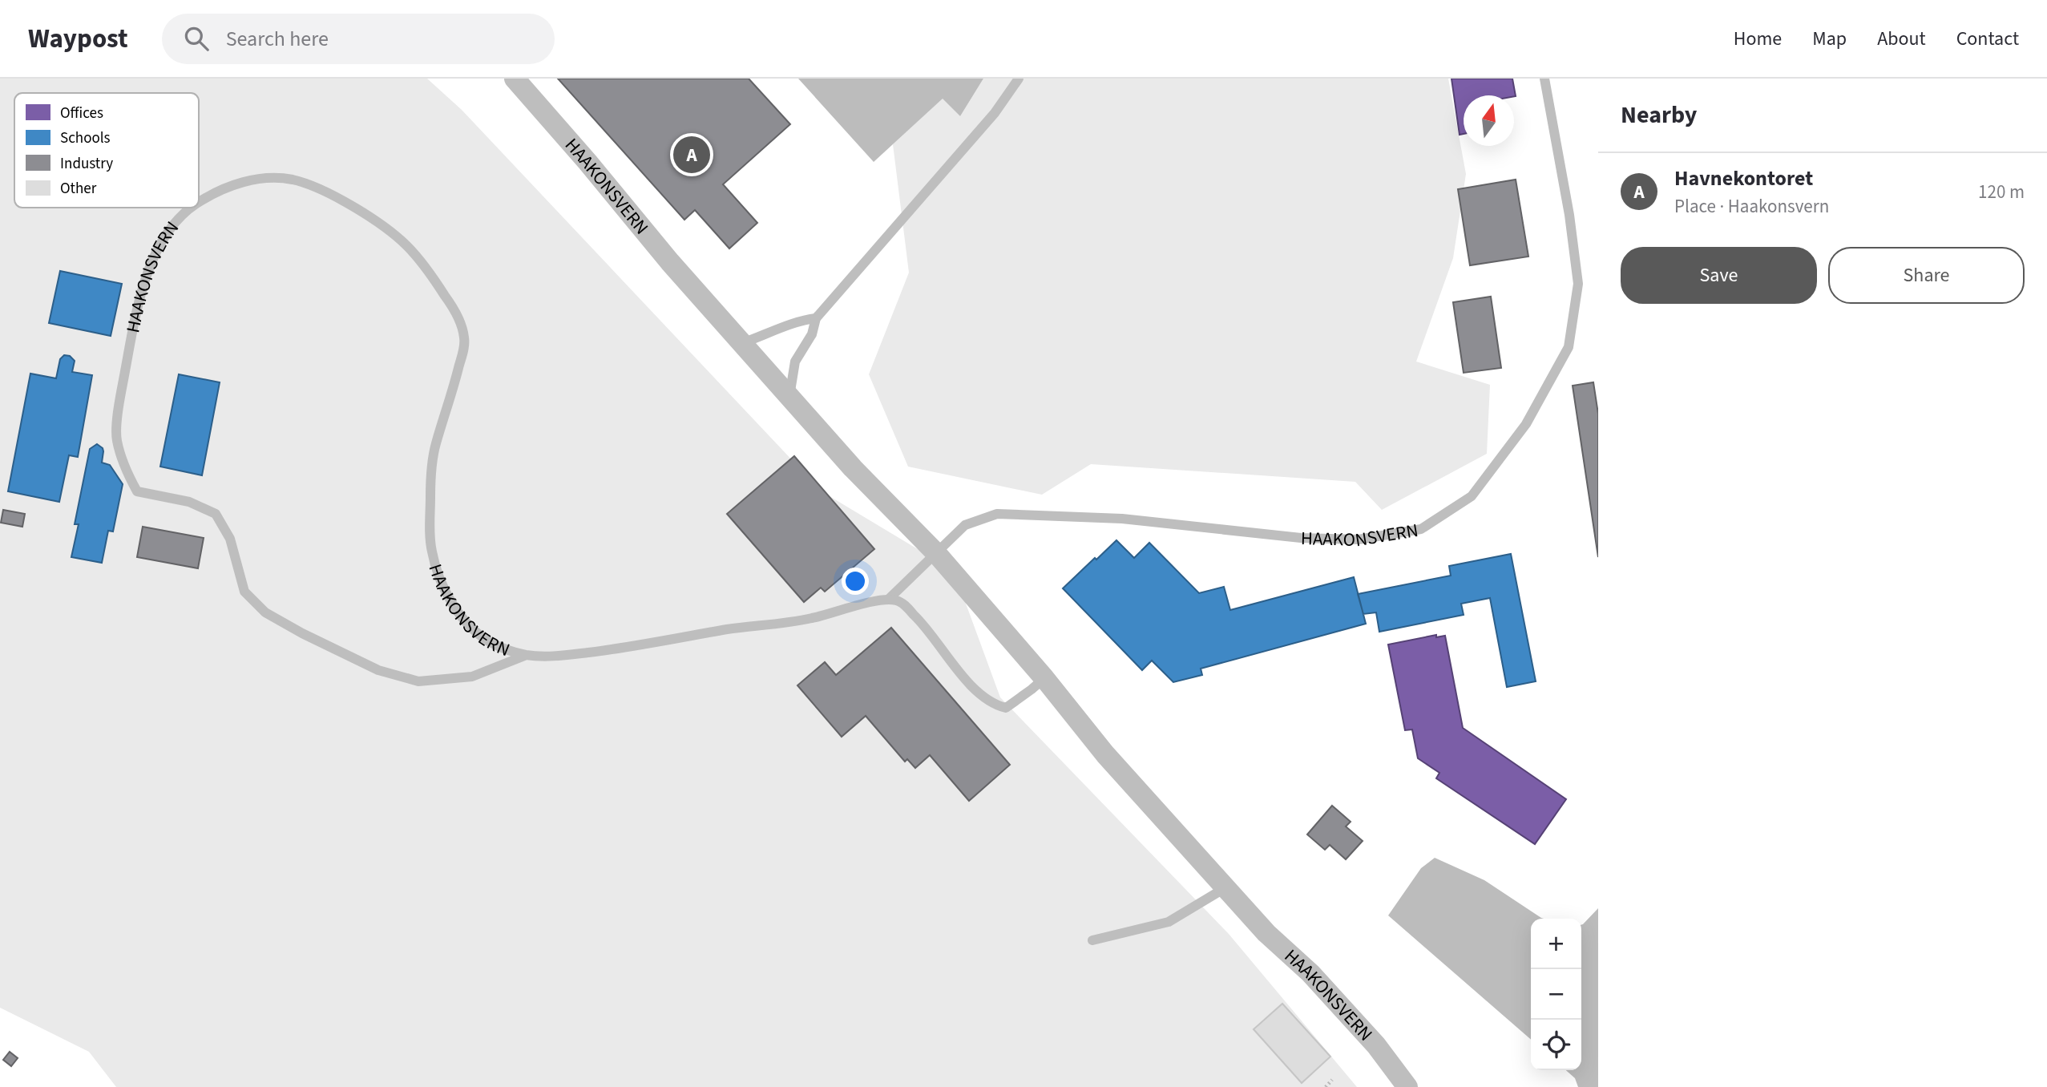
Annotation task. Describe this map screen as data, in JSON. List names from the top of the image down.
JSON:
{
  "streets": {
    "street": ["HAAKONSVERN"]
  },
  "legend": [
    "Offices",
    "Schools",
    "Industry",
    "Other"
  ],
  "north": "top",
  "page": {
    "header": "Waypost",
    "search": "Search here",
    "nav": [
      "Home",
      "Map",
      "About",
      "Contact"
    ],
    "heading": "Nearby",
    "pins": "A",
    "list": [
      {
        "mark": "A",
        "name": "Havnekontoret",
        "note": "Place · Haakonsvern",
        "value": "120 m"
      }
    ],
    "buttons": ["Save", "Share"],
    "map_buttons": ["+", "−"]
  }
}
